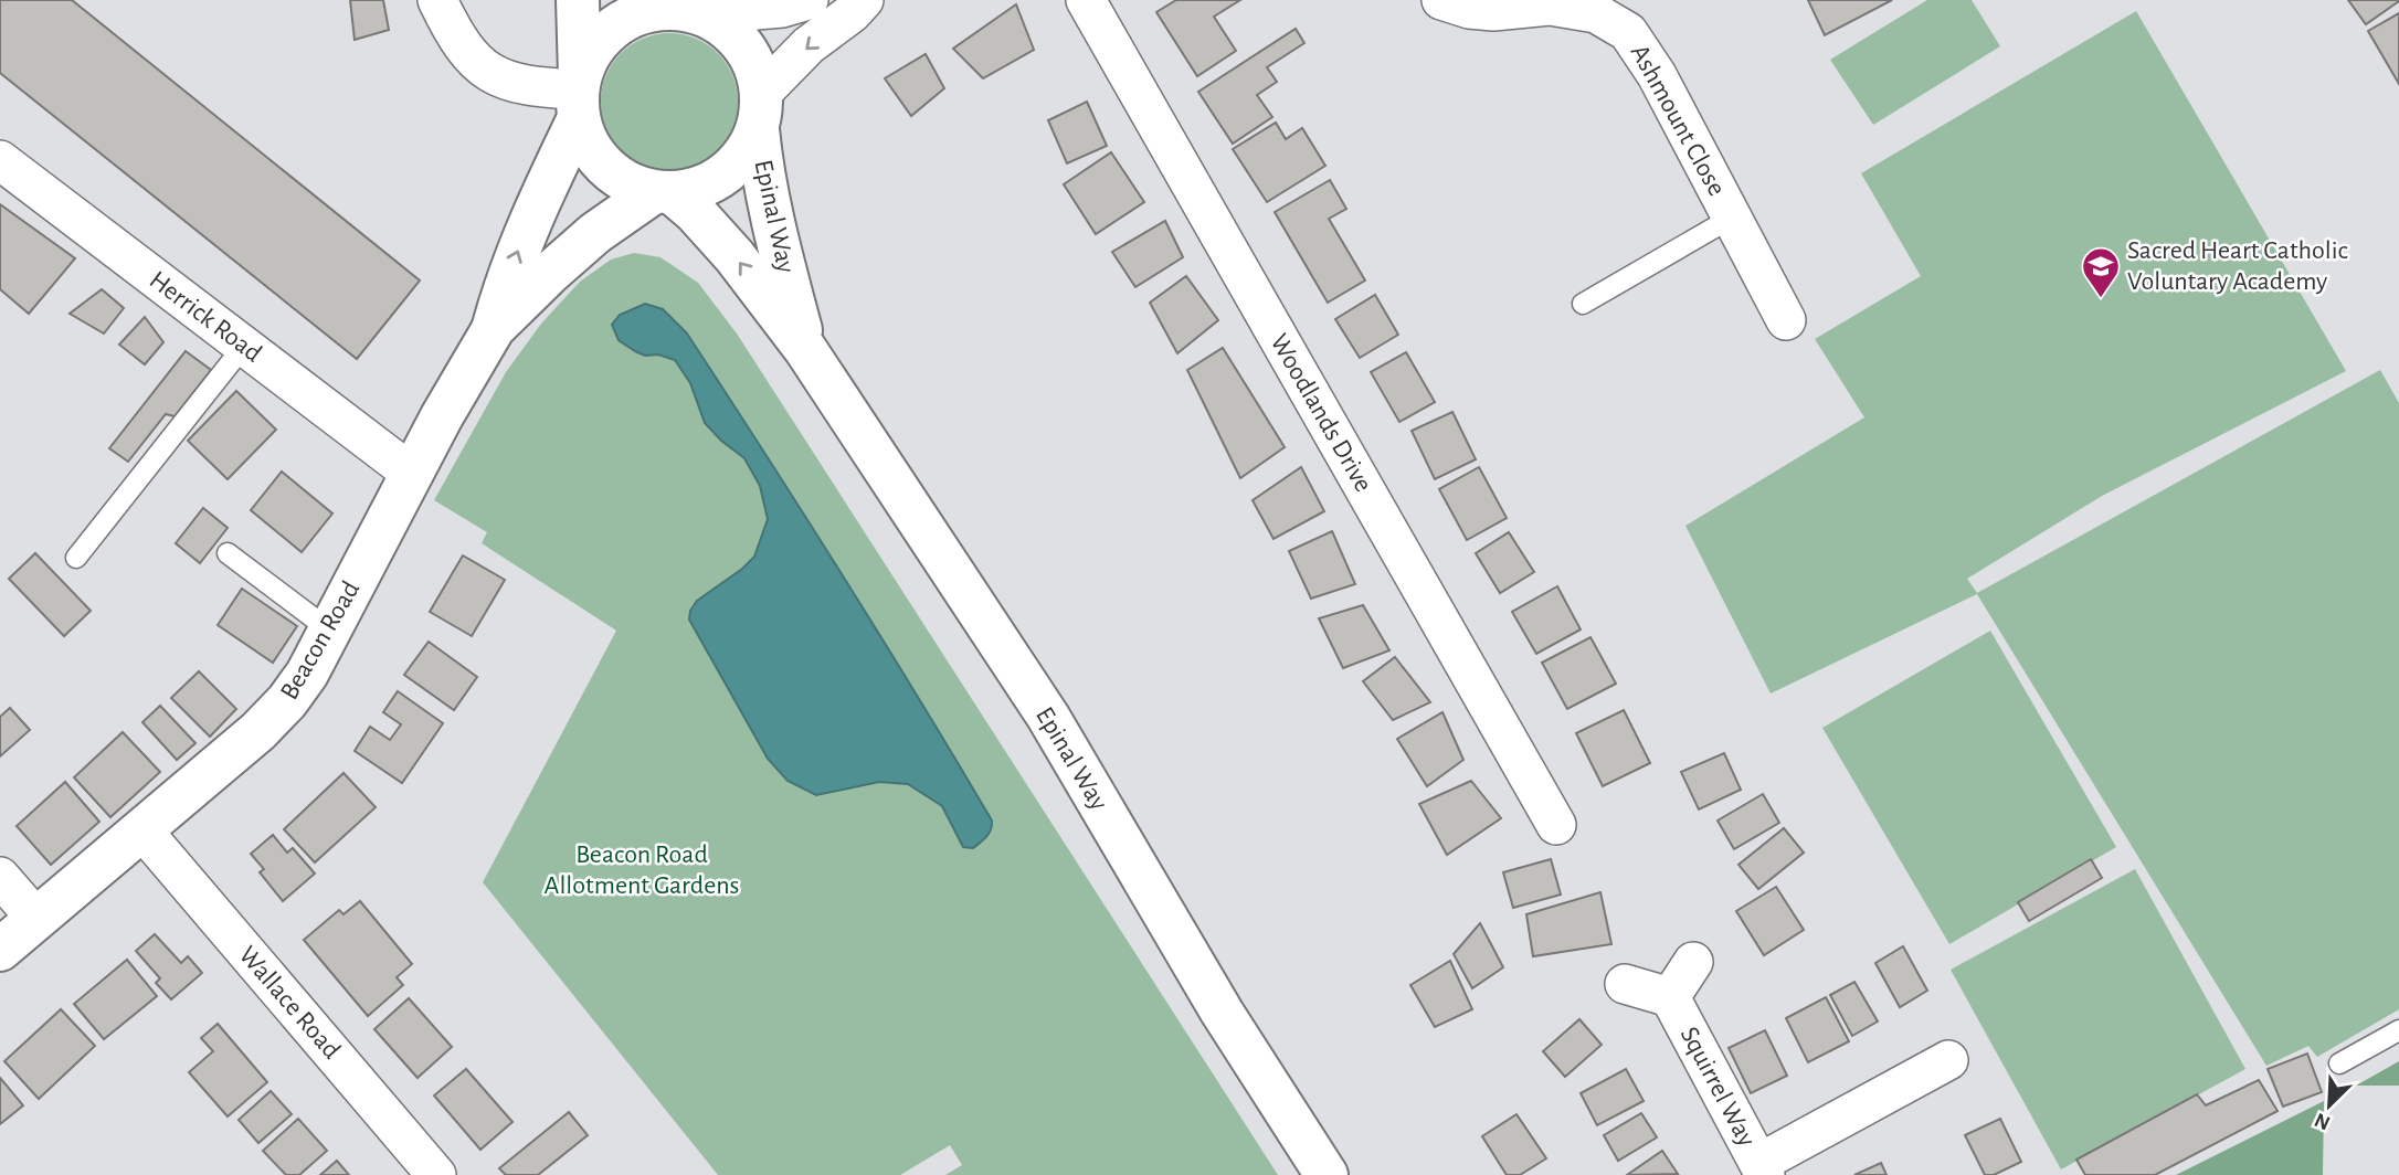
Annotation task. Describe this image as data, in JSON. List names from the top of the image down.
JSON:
{
  "streets": {
    "main road": ["Epinal Way", "Beacon Road"],
    "street": [
      "Ashmount Close",
      "Herrick Road",
      "Woodlands Drive",
      "Wallace Road",
      "Squirrel Way"
    ]
  },
  "crossings": [
    ["Epinal Way", "Beacon Road"],
    ["Herrick Road", "Beacon Road"],
    ["Beacon Road", "Wallace Road"]
  ],
  "parks": ["Beacon Road Allotment Gardens"],
  "places": {
    "school or university": ["Sacred Heart Catholic Voluntary Academy"]
  },
  "north": "bottom left"
}
